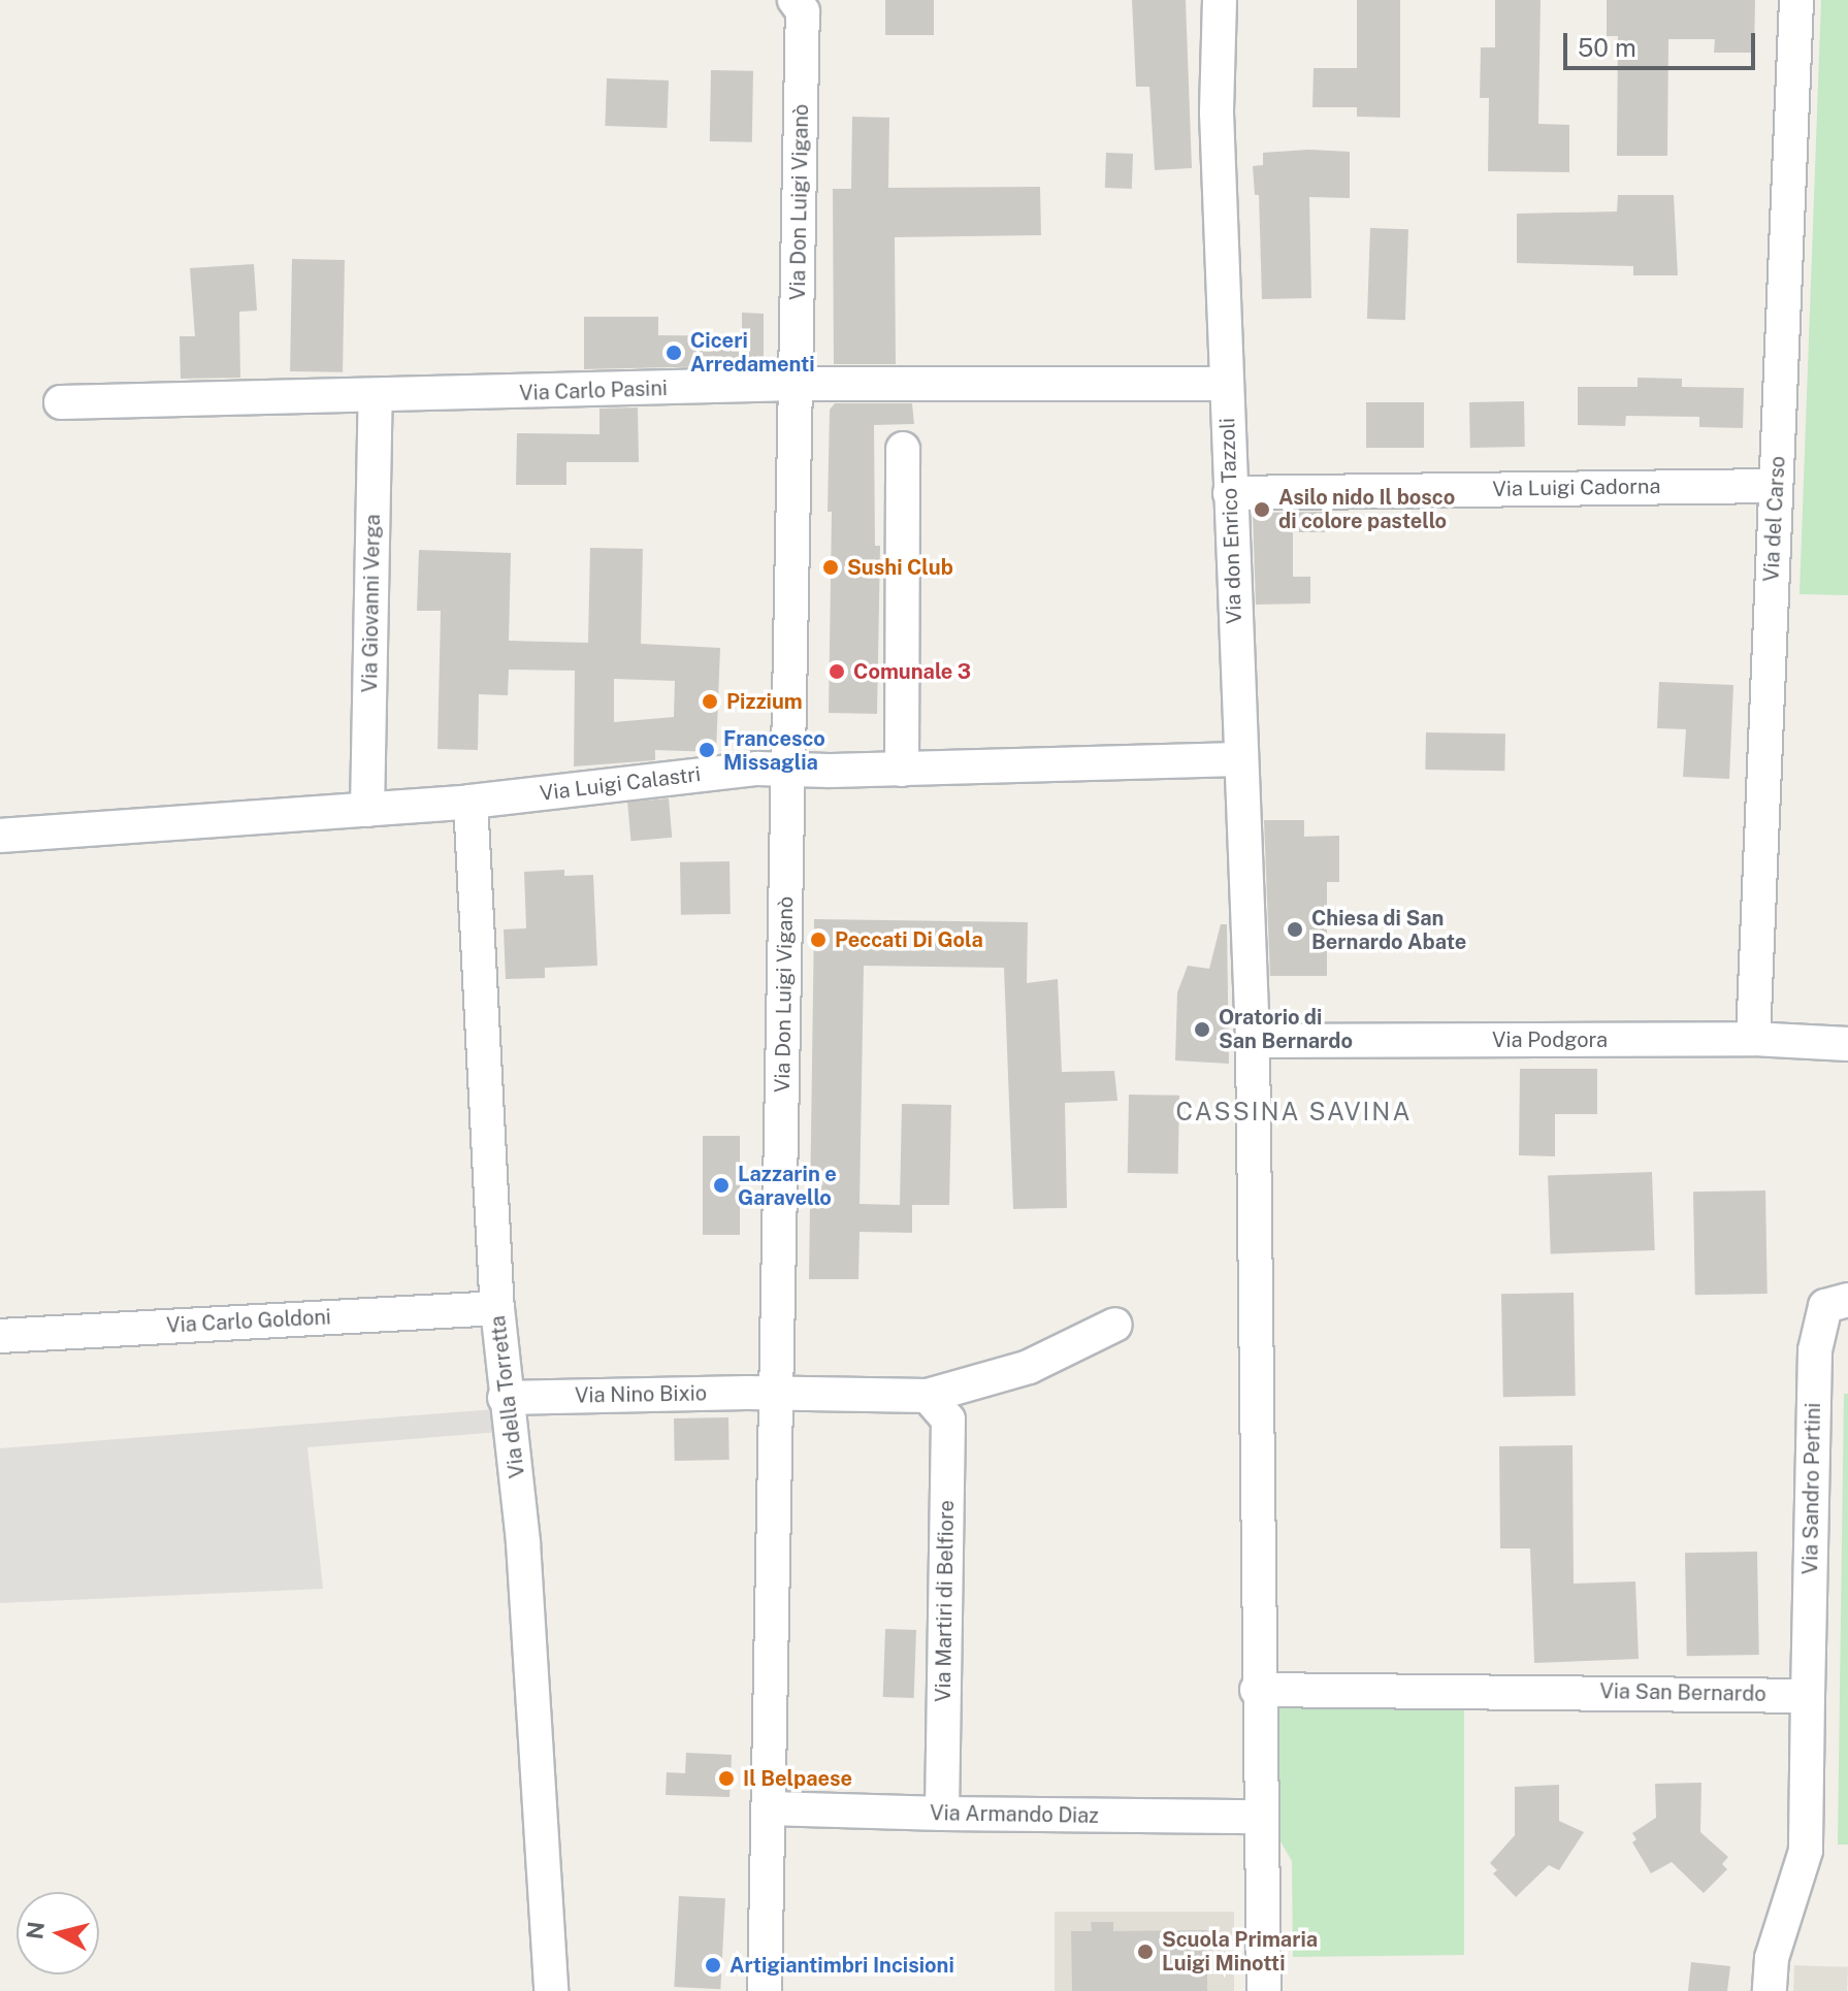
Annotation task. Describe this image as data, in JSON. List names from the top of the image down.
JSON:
{
  "streets": {
    "street": [
      "Via Don Luigi Viganò",
      "Via Carlo Pasini",
      "Via Luigi Cadorna",
      "Via del Carso",
      "Via don Enrico Tazzoli",
      "Via Giovanni Verga",
      "Via Luigi Calastri",
      "Via Podgora",
      "Via Carlo Goldoni",
      "Via Nino Bixio",
      "Via della Torretta",
      "Via Sandro Pertini",
      "Via Martiri di Belfiore",
      "Via San Bernardo",
      "Via Armando Diaz"
    ]
  },
  "crossings": [
    ["Via Don Luigi Viganò", "Via Carlo Pasini"],
    ["Via Don Luigi Viganò", "Via Luigi Calastri"],
    ["Via Don Luigi Viganò", "Via Nino Bixio"],
    ["Via Don Luigi Viganò", "Via Armando Diaz"],
    ["Via Carlo Pasini", "Via don Enrico Tazzoli"],
    ["Via Carlo Pasini", "Via Giovanni Verga"],
    ["Via Luigi Cadorna", "Via del Carso"],
    ["Via Luigi Cadorna", "Via don Enrico Tazzoli"],
    ["Via del Carso", "Via Podgora"],
    ["Via don Enrico Tazzoli", "Via Luigi Calastri"],
    ["Via don Enrico Tazzoli", "Via Podgora"],
    ["Via Giovanni Verga", "Via Luigi Calastri"],
    ["Via Luigi Calastri", "Via della Torretta"],
    ["Via Carlo Goldoni", "Via della Torretta"],
    ["Via Nino Bixio", "Via della Torretta"],
    ["Via Nino Bixio", "Via Martiri di Belfiore"],
    ["Via Sandro Pertini", "Via San Bernardo"],
    ["Via Martiri di Belfiore", "Via Armando Diaz"]
  ],
  "districts": ["CASSINA SAVINA"],
  "places": [
    "Ciceri Arredamenti",
    "Asilo nido Il bosco di colore pastello",
    "Sushi Club",
    "Comunale 3",
    "Pizzium",
    "Francesco Missaglia",
    "Chiesa di San Bernardo Abate",
    "Peccati Di Gola",
    "Oratorio di San Bernardo",
    "Lazzarin e Garavello",
    "Il Belpaese",
    "Scuola Primaria Luigi Minotti",
    "Artigiantimbri Incisioni"
  ],
  "scale_bar": "50 m",
  "north": "left"
}
